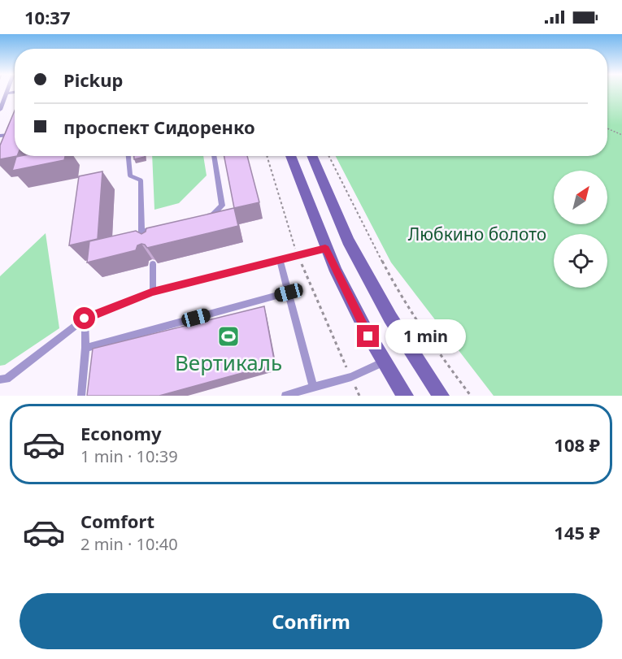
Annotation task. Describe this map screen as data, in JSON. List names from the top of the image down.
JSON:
{
  "parks": ["Любкино болото"],
  "places": {
    "sports": ["Вертикаль"]
  },
  "north": "top right",
  "page": {
    "status": "10:37",
    "banner": ["Pickup", "проспект Сидоренко"],
    "bubble": "1 min",
    "list": [
      {
        "name": "Economy",
        "note": "1 min · 10:39",
        "value": "108 ₽"
      },
      {
        "name": "Comfort",
        "note": "2 min · 10:40",
        "value": "145 ₽"
      }
    ],
    "buttons": "Confirm"
  }
}
